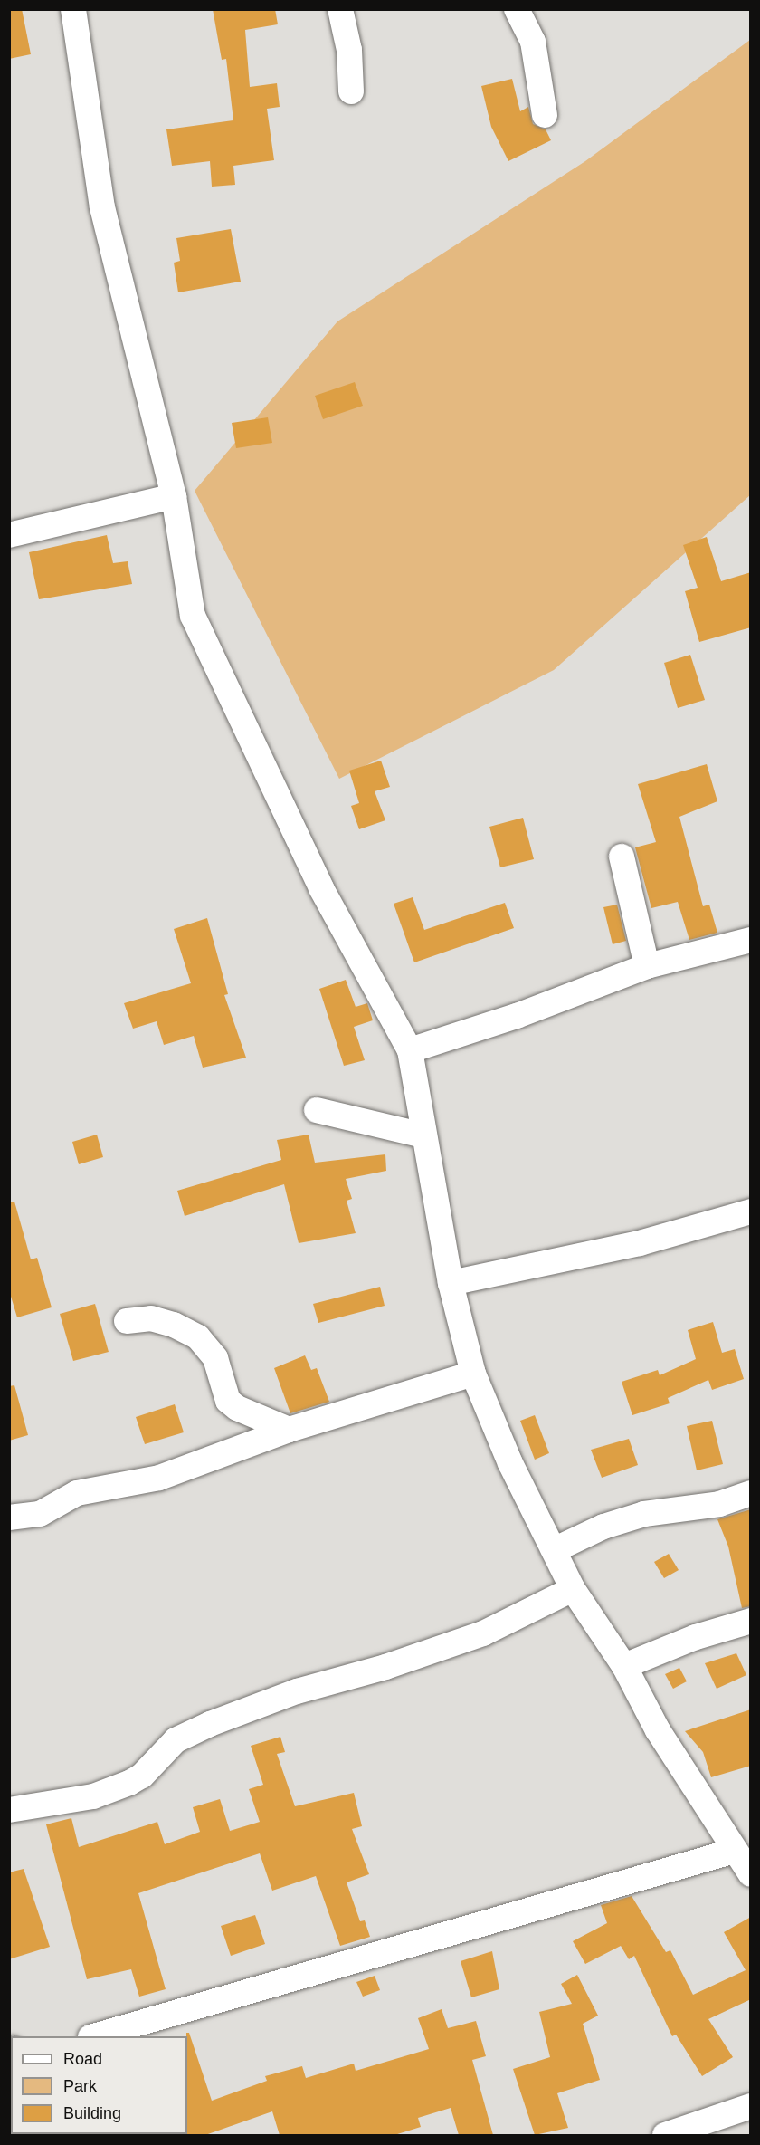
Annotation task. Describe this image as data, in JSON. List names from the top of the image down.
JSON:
{
  "legend": ["Road", "Park", "Building"]
}
